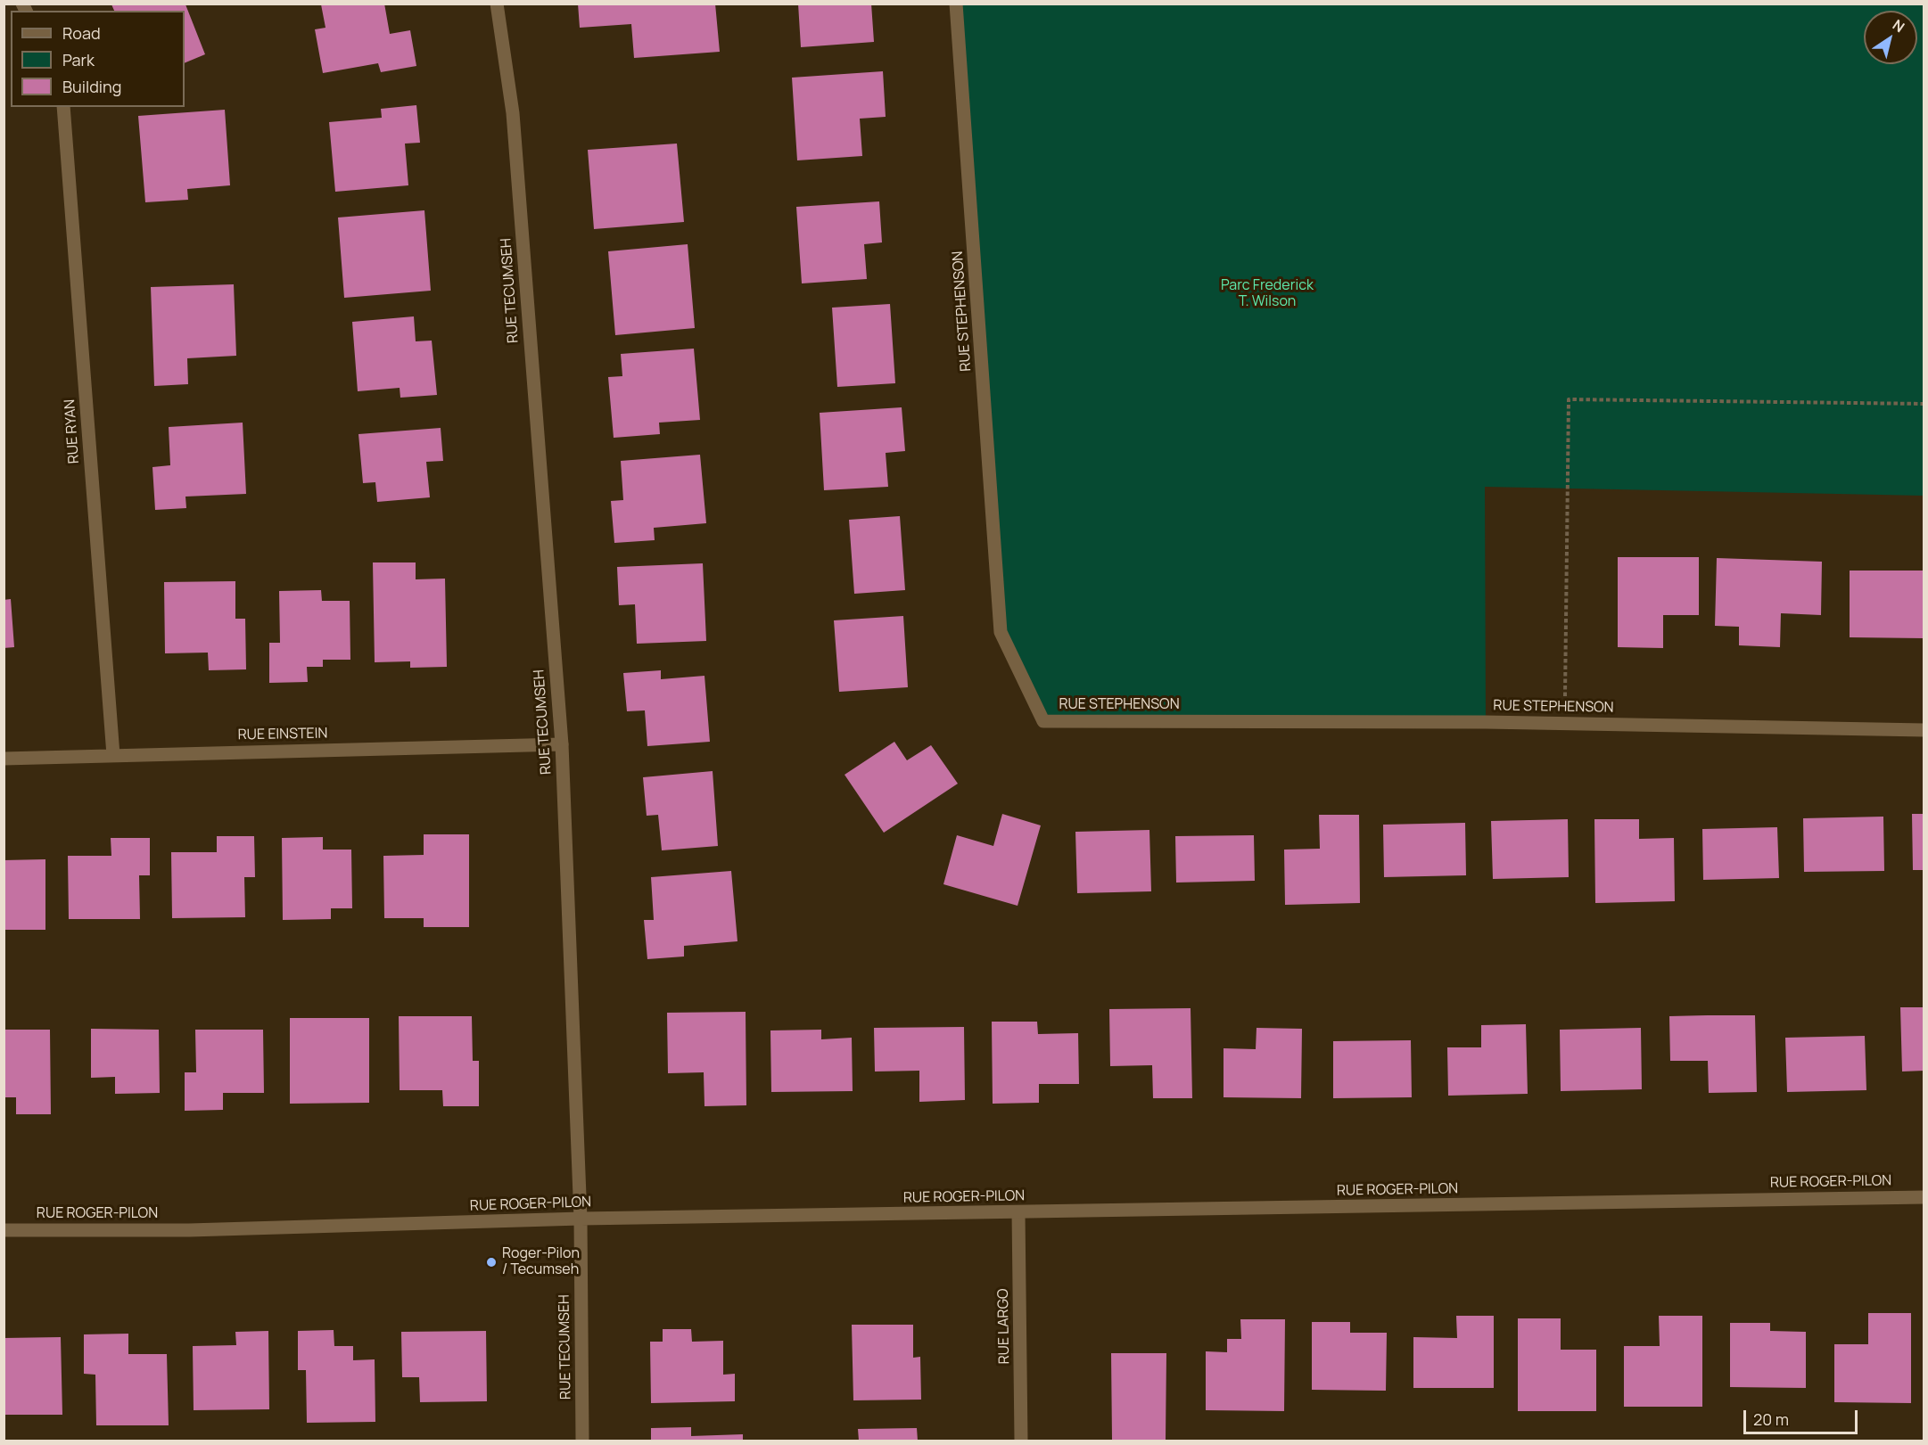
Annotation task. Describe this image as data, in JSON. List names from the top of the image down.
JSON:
{
  "streets": {
    "street": [
      "RUE TECUMSEH",
      "RUE STEPHENSON",
      "RUE RYAN",
      "RUE EINSTEIN",
      "RUE ROGER-PILON",
      "RUE LARGO"
    ]
  },
  "crossings": [
    ["RUE TECUMSEH", "RUE EINSTEIN"],
    ["RUE TECUMSEH", "RUE ROGER-PILON"],
    ["RUE RYAN", "RUE EINSTEIN"],
    ["RUE ROGER-PILON", "RUE LARGO"]
  ],
  "parks": ["Parc Frederick T. Wilson"],
  "places": ["Roger-Pilon / Tecumseh"],
  "legend": ["Road", "Park", "Building"],
  "scale_bar": "20 m",
  "north": "top right"
}
